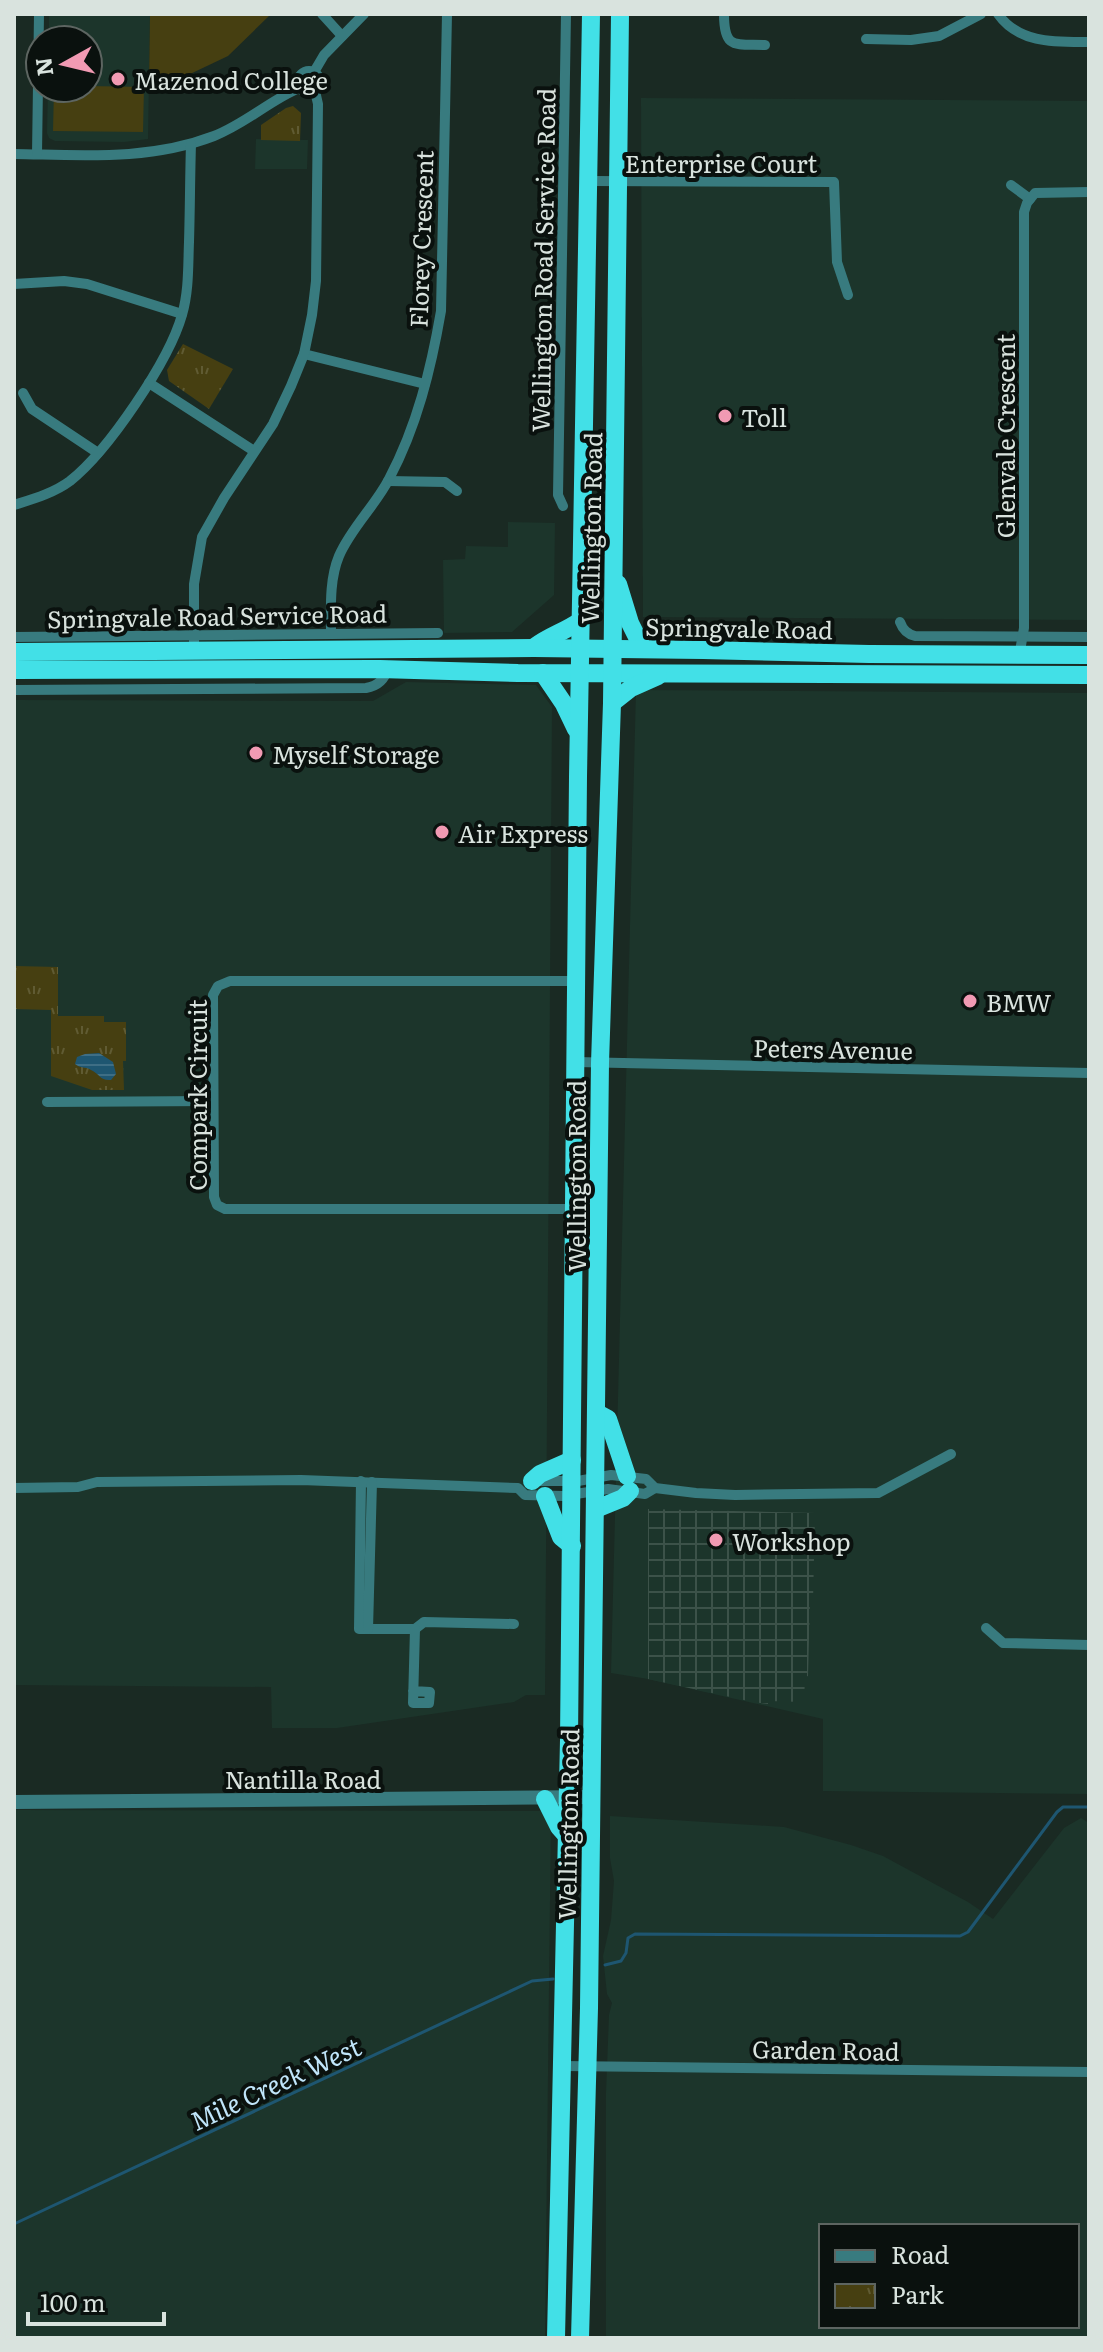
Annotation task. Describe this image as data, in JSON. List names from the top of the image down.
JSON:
{
  "streets": {
    "highway": ["Wellington Road", "Springvale Road"],
    "street": [
      "Enterprise Court",
      "Florey Crescent",
      "Wellington Road Service Road",
      "Glenvale Crescent",
      "Springvale Road Service Road",
      "Peters Avenue",
      "Compark Circuit",
      "Nantilla Road",
      "Garden Road"
    ]
  },
  "crossings": [
    ["Enterprise Court", "Wellington Road"],
    ["Florey Crescent", "Springvale Road Service Road"],
    ["Wellington Road Service Road", "Wellington Road"],
    ["Glenvale Crescent", "Springvale Road"],
    ["Wellington Road", "Springvale Road"],
    ["Wellington Road", "Peters Avenue"],
    ["Wellington Road", "Compark Circuit"],
    ["Wellington Road", "Garden Road"],
    ["Springvale Road Service Road", "Springvale Road"]
  ],
  "water": ["Mile Creek West"],
  "places": [
    "Mazenod College",
    "Toll",
    "Myself Storage",
    "Air Express",
    "BMW",
    "Workshop"
  ],
  "legend": ["Road", "Park"],
  "scale_bar": "100 m",
  "north": "left"
}
